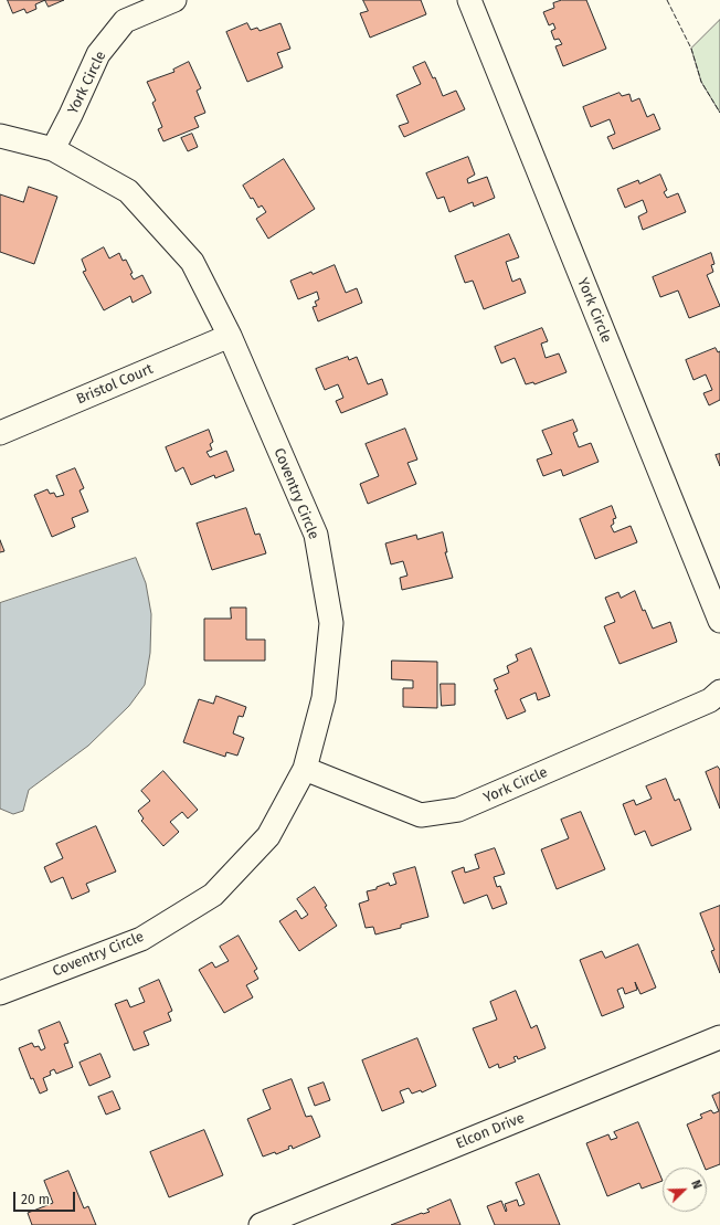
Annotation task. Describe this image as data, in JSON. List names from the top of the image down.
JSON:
{
  "streets": {
    "street": [
      "York Circle",
      "Bristol Court",
      "Coventry Circle",
      "Elcon Drive"
    ]
  },
  "crossings": [
    ["York Circle", "Coventry Circle"],
    ["Bristol Court", "Coventry Circle"]
  ],
  "scale_bar": "20 m",
  "north": "top right"
}
